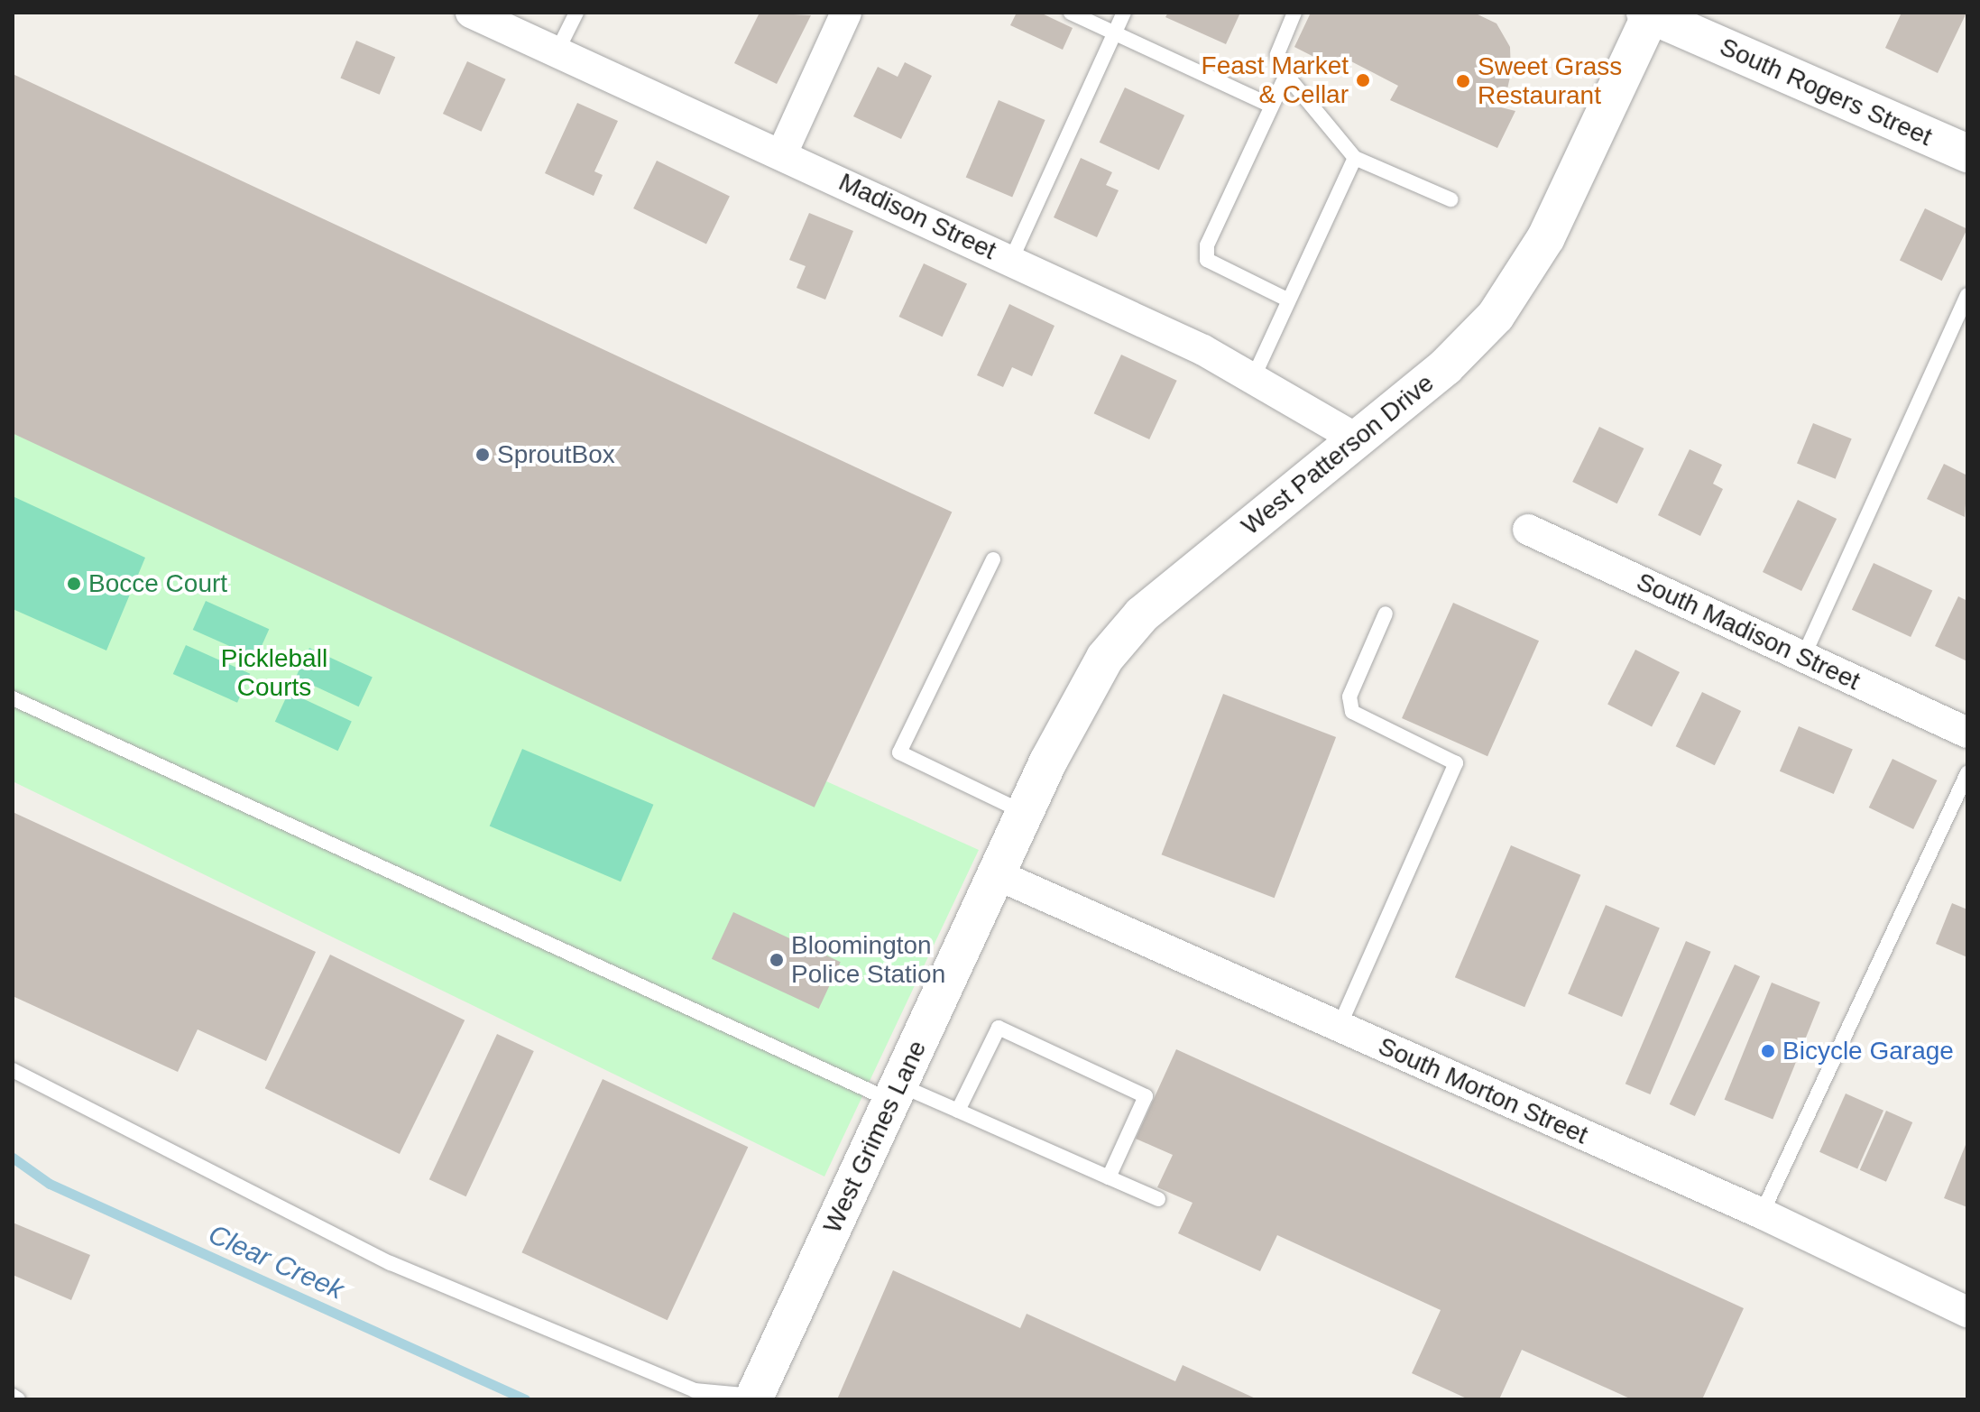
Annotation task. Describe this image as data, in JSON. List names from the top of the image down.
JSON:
{
  "streets": {
    "street": [
      "South Rogers Street",
      "Madison Street",
      "West Patterson Drive",
      "South Madison Street",
      "South Morton Street",
      "West Grimes Lane"
    ]
  },
  "crossings": [
    ["South Rogers Street", "West Patterson Drive"],
    ["Madison Street", "West Patterson Drive"],
    ["West Patterson Drive", "South Morton Street"],
    ["West Patterson Drive", "West Grimes Lane"],
    ["South Morton Street", "West Grimes Lane"]
  ],
  "water": ["Clear Creek"],
  "parks": ["Pickleball Courts"],
  "places": [
    "Feast Market & Cellar",
    "Sweet Grass Restaurant",
    "SproutBox",
    "Bocce Court",
    "Bloomington Police Station",
    "Bicycle Garage"
  ]
}
